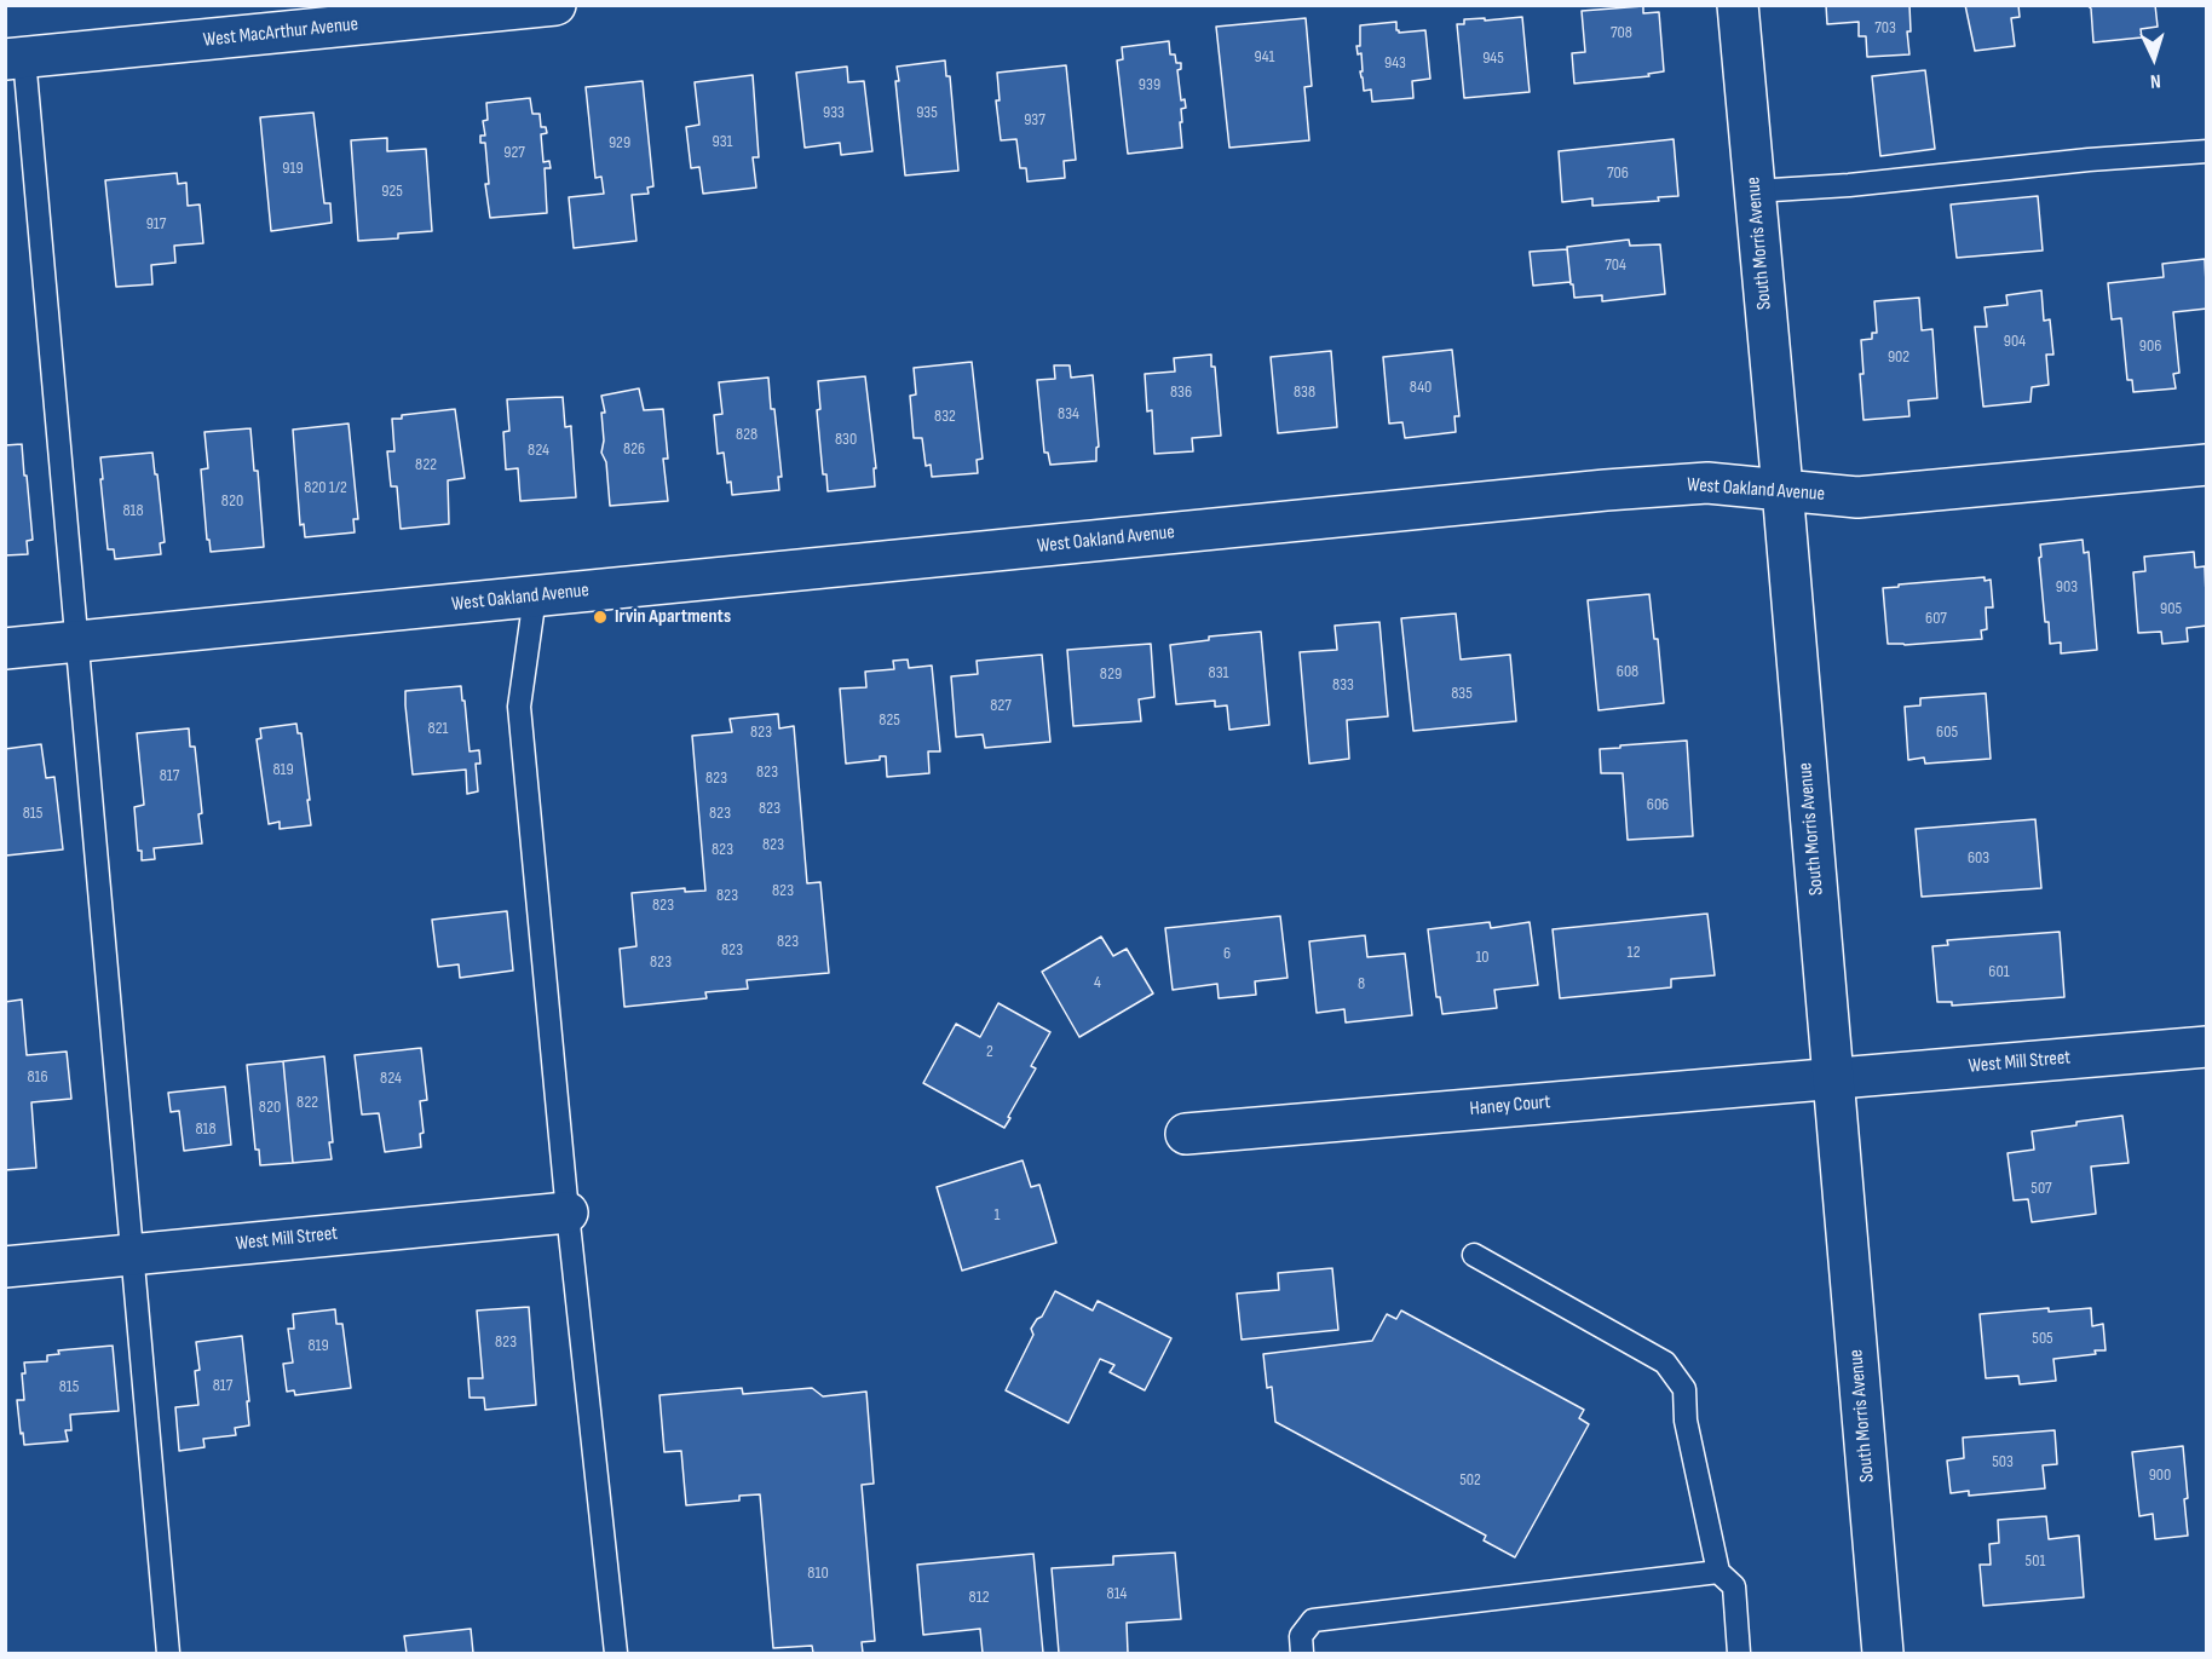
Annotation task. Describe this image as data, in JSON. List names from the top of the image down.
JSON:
{
  "streets": {
    "main road": [
      "West MacArthur Avenue",
      "South Morris Avenue",
      "West Oakland Avenue",
      "West Mill Street",
      "Haney Court"
    ]
  },
  "crossings": [
    ["South Morris Avenue", "West Oakland Avenue"],
    ["South Morris Avenue", "West Mill Street"],
    ["South Morris Avenue", "Haney Court"],
    ["West Mill Street", "Haney Court"]
  ],
  "places": ["Irvin Apartments"],
  "house_numbers": [
    "703",
    "708",
    "941",
    "945",
    "943",
    "939",
    "933",
    "935",
    "937",
    "931",
    "929",
    "927",
    "919",
    "706",
    "925",
    "917",
    "704",
    "904",
    "906",
    "902",
    "840",
    "836",
    "838",
    "834",
    "832",
    "828",
    "830",
    "826",
    "824",
    "822",
    "820 1/2",
    "820",
    "818",
    "903",
    "905",
    "607",
    "608",
    "831",
    "829",
    "833",
    "835",
    "827",
    "825",
    "821",
    "823",
    "605",
    "819",
    "823",
    "817",
    "823",
    "606",
    "823",
    "815",
    "823",
    "823",
    "823",
    "603",
    "823",
    "823",
    "823",
    "823",
    "823",
    "12",
    "6",
    "10",
    "823",
    "601",
    "4",
    "8",
    "2",
    "816",
    "824",
    "822",
    "820",
    "818",
    "507",
    "1",
    "505",
    "823",
    "819",
    "817",
    "815",
    "503",
    "900",
    "502",
    "501",
    "810",
    "814",
    "812"
  ],
  "north": "bottom"
}
